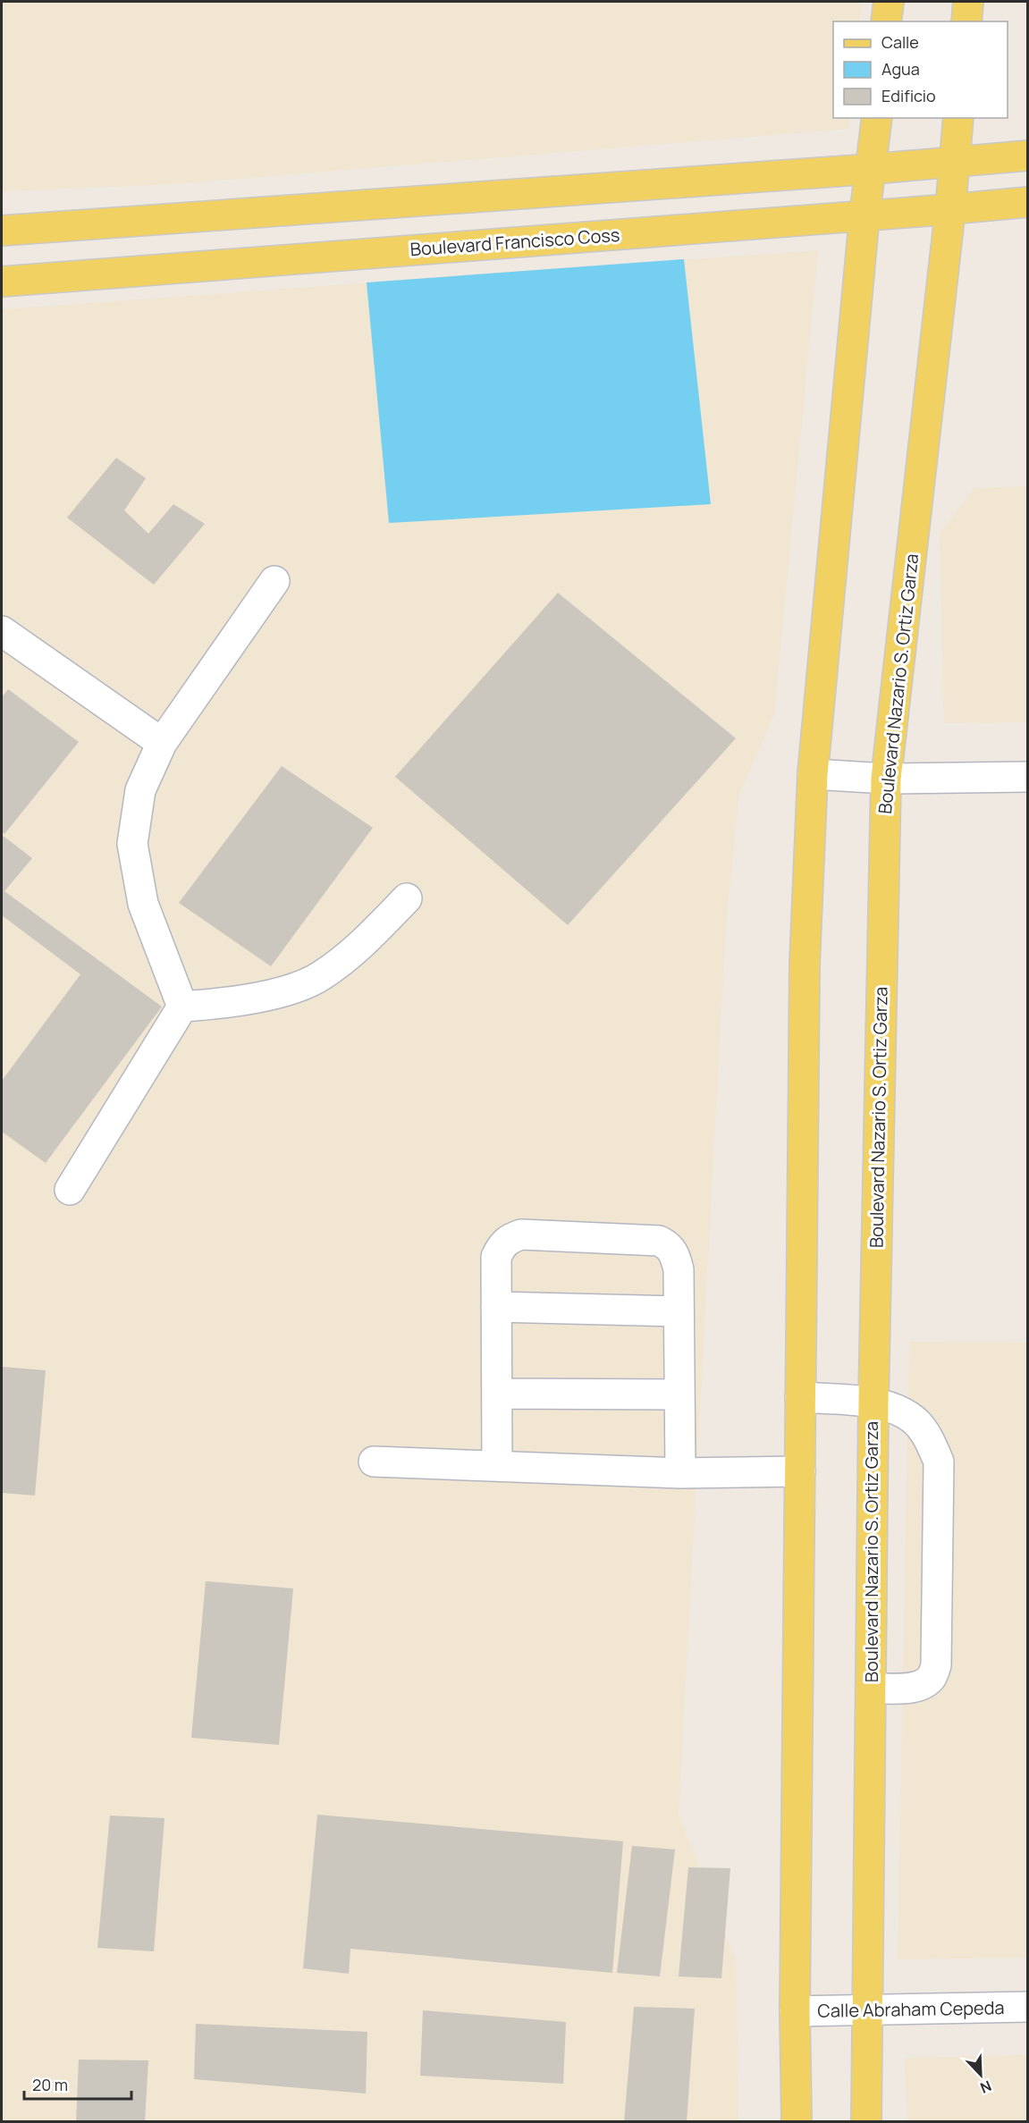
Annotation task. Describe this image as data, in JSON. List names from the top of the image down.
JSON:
{
  "streets": {
    "main road": ["Boulevard Francisco Coss", "Boulevard Nazario S. Ortiz Garza"],
    "street": ["Calle Abraham Cepeda"]
  },
  "crossings": [
    ["Boulevard Francisco Coss", "Boulevard Nazario S. Ortiz Garza"],
    ["Boulevard Nazario S. Ortiz Garza", "Calle Abraham Cepeda"]
  ],
  "legend": ["Calle", "Agua", "Edificio"],
  "scale_bar": "20 m",
  "north": "bottom right"
}
